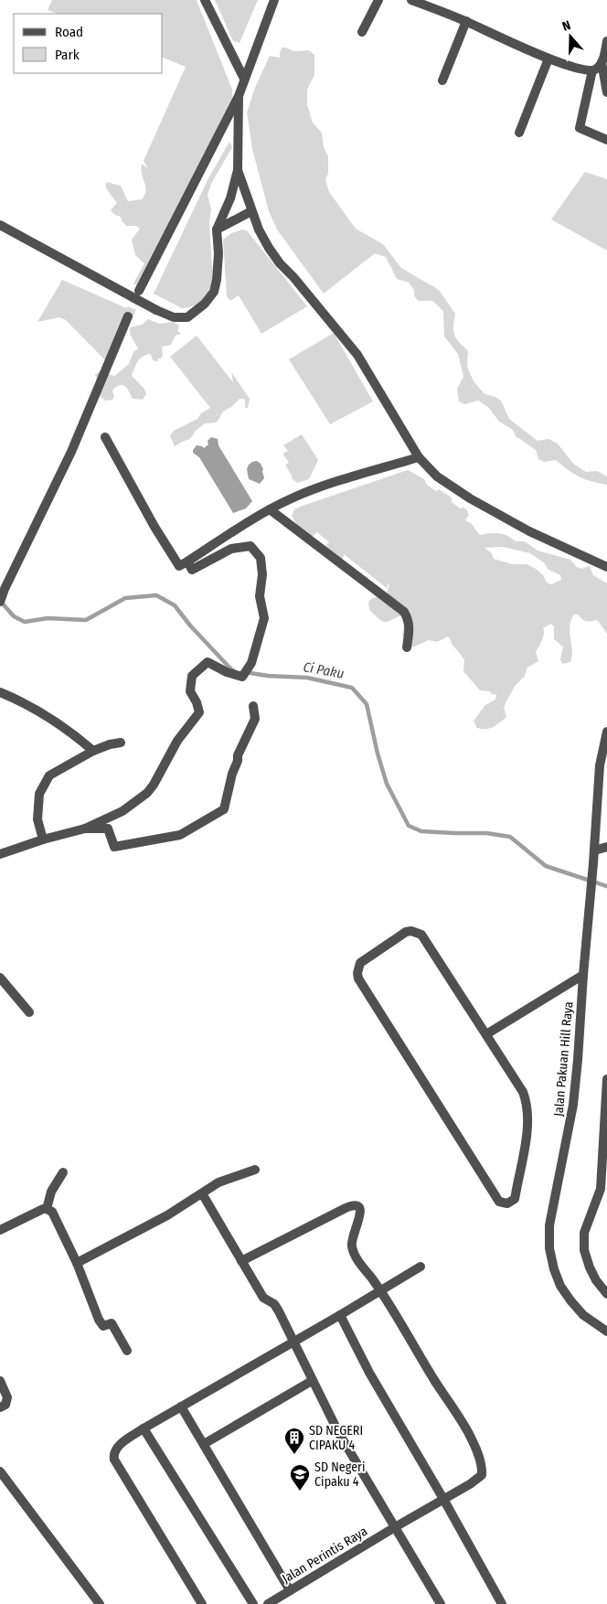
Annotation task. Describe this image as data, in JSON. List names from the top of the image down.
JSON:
{
  "streets": {
    "street": ["Jalan Pakuan Hill Raya", "Jalan Perintis Raya"]
  },
  "water": ["Ci Paku"],
  "places": {
    "building": ["SD NEGERI CIPAKU 4"],
    "school or university": ["SD Negeri Cipaku 4"]
  },
  "legend": ["Road", "Park"],
  "north": "top"
}
